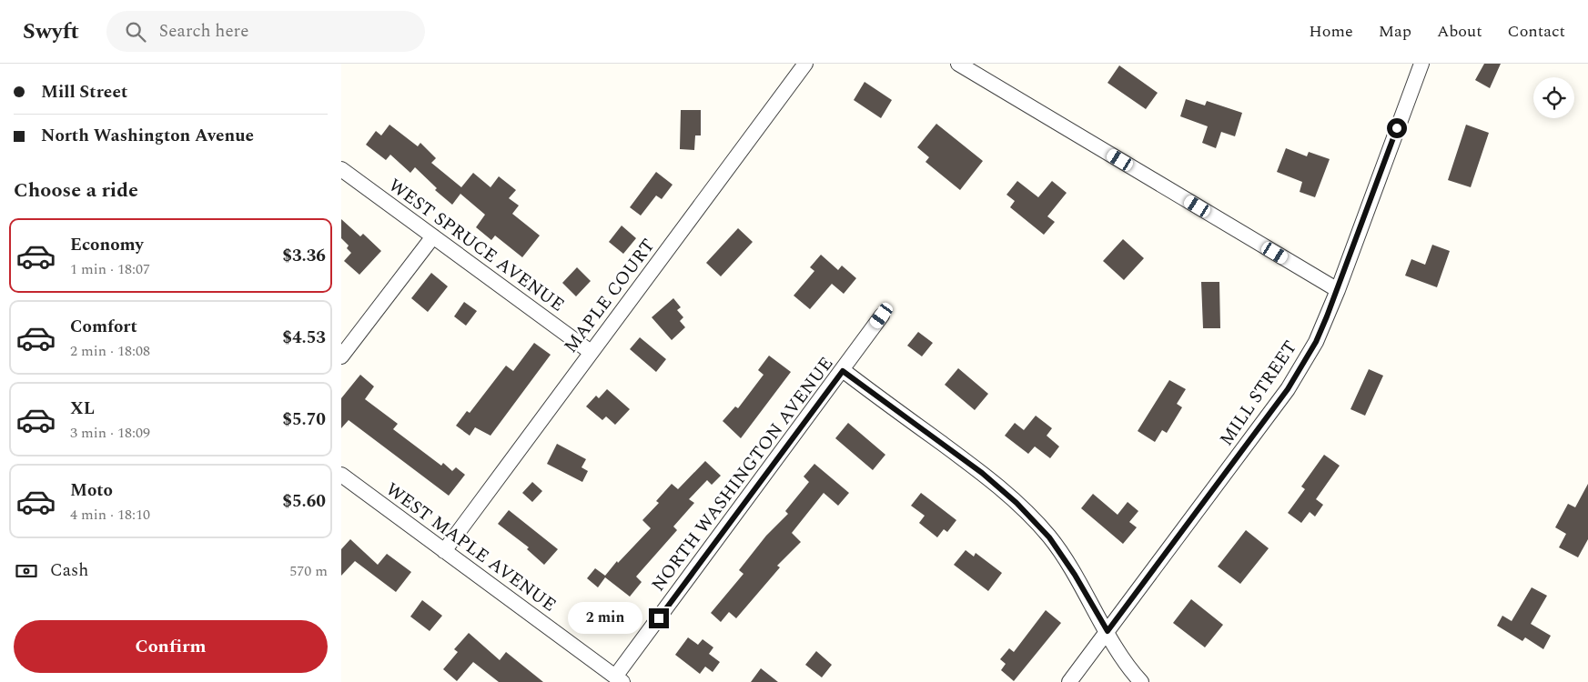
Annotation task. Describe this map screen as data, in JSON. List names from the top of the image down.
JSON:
{
  "streets": {
    "street": [
      "WEST SPRUCE AVENUE",
      "MAPLE COURT",
      "MILL STREET",
      "NORTH WASHINGTON AVENUE",
      "WEST MAPLE AVENUE"
    ]
  },
  "crossings": [
    ["WEST SPRUCE AVENUE", "MAPLE COURT"],
    ["MAPLE COURT", "WEST MAPLE AVENUE"],
    ["NORTH WASHINGTON AVENUE", "WEST MAPLE AVENUE"]
  ],
  "page": {
    "header": "Swyft",
    "search": "Search here",
    "nav": [
      "Home",
      "Map",
      "About",
      "Contact"
    ],
    "banner": ["Mill Street", "North Washington Avenue"],
    "heading": "Choose a ride",
    "list": [
      {
        "name": "Economy",
        "note": "1 min · 18:07",
        "value": "$3.36"
      },
      {
        "name": "Comfort",
        "note": "2 min · 18:08",
        "value": "$4.53"
      },
      {
        "name": "XL",
        "note": "3 min · 18:09",
        "value": "$5.70"
      },
      {
        "name": "Moto",
        "note": "4 min · 18:10",
        "value": "$5.60"
      }
    ],
    "pay": ["Cash", "570 m"],
    "bubble": "2 min",
    "buttons": "Confirm"
  }
}
